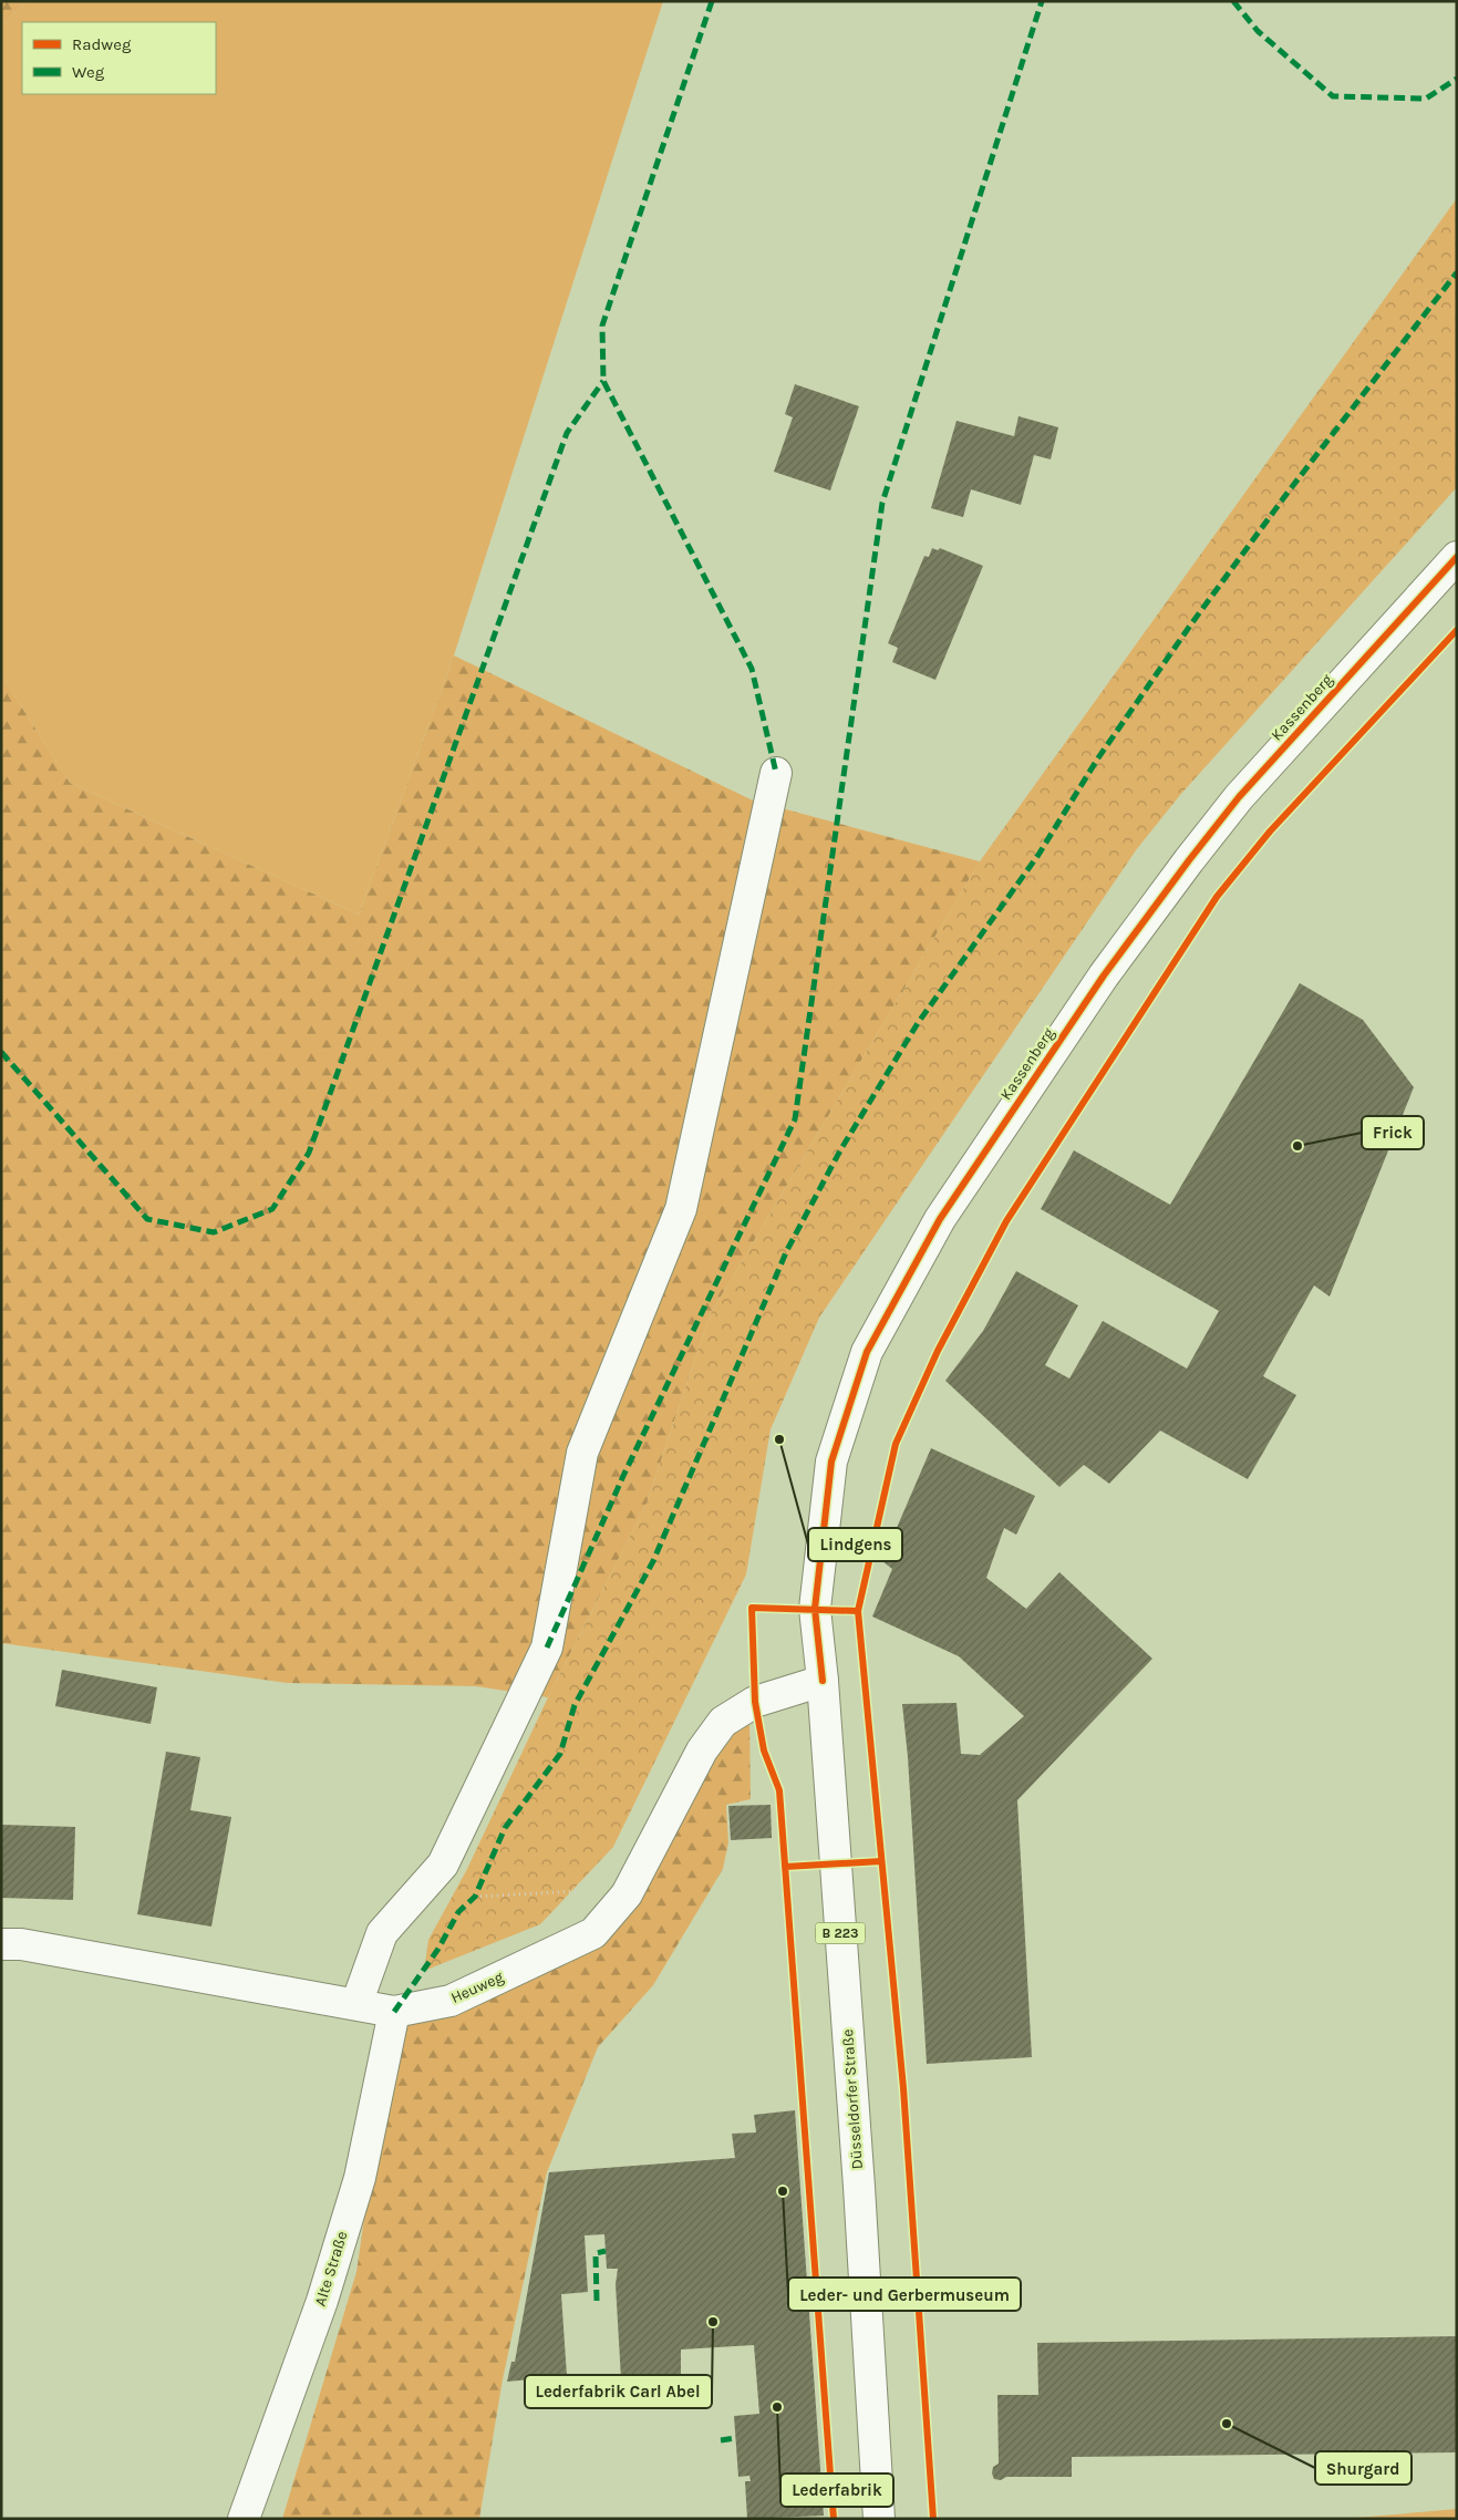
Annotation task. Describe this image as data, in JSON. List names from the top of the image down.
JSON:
{
  "streets": {
    "main road": [
      "Kassenberg",
      "B 223",
      "Heuweg",
      "Düsseldorfer Straße",
      "Alte Straße"
    ]
  },
  "crossings": [
    ["Kassenberg", "Heuweg"],
    ["Kassenberg", "Düsseldorfer Straße"],
    ["Heuweg", "Düsseldorfer Straße"],
    ["Heuweg", "Alte Straße"]
  ],
  "places": [
    "Frick",
    "Lindgens",
    "Leder- und Gerbermuseum",
    "Lederfabrik Carl Abel",
    "Lederfabrik",
    "Shurgard"
  ],
  "legend": ["Radweg", "Weg"]
}
